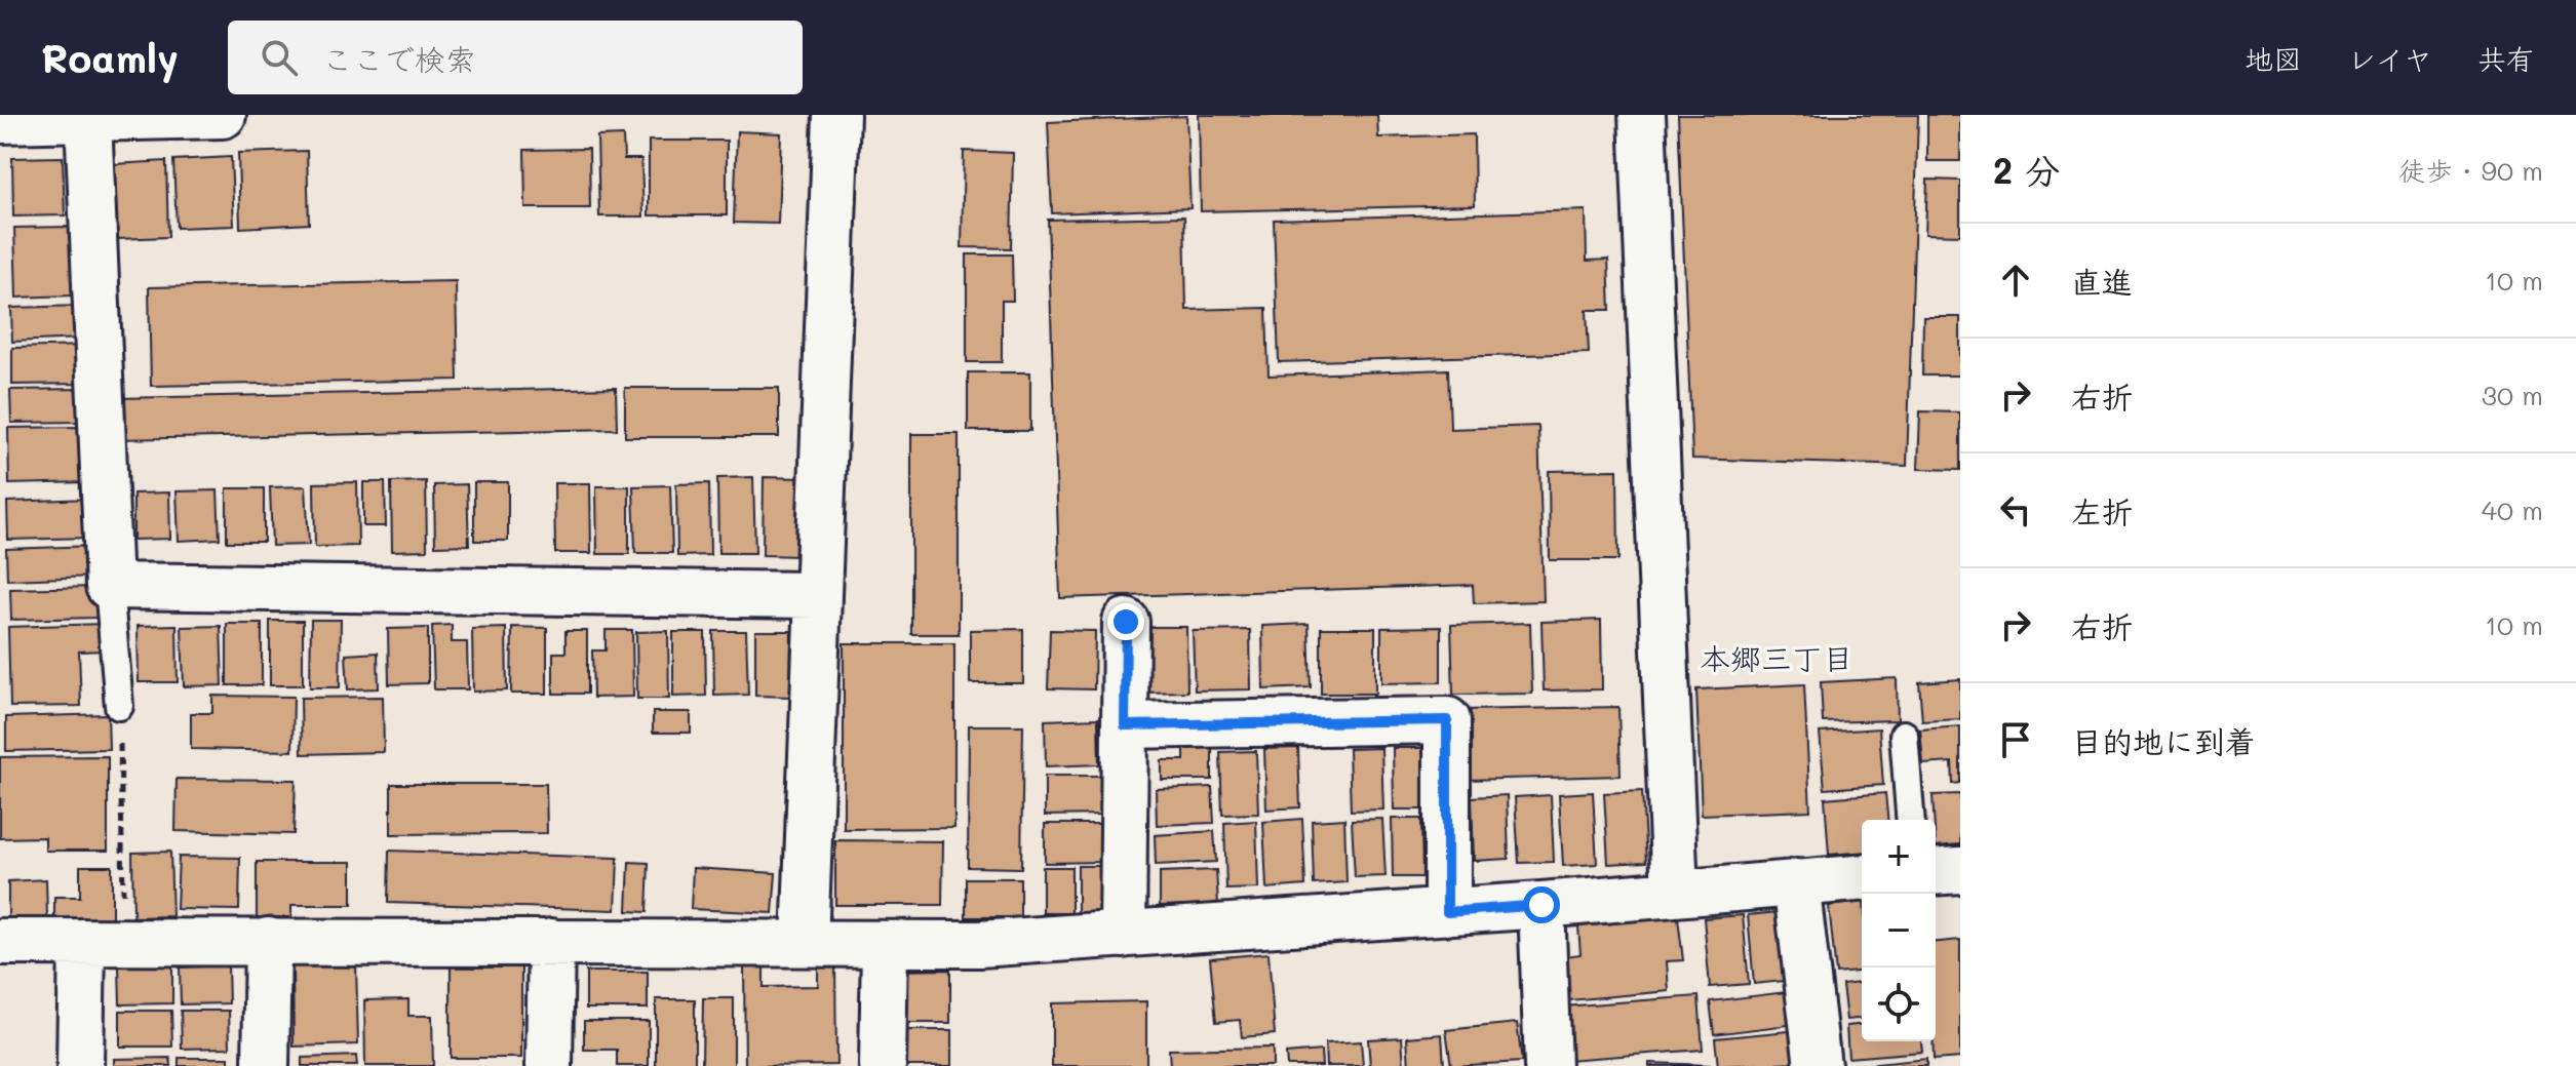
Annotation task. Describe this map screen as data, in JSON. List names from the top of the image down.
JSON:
{
  "districts": ["本郷三丁目"],
  "page": {
    "header": "Roamly",
    "search": "ここで検索",
    "nav": ["地図", "レイヤ", "共有"],
    "heading": ["2 分", "徒歩 · 90 m"],
    "list": [
      ["直進", "10 m"],
      ["右折", "30 m"],
      ["左折", "40 m"],
      ["右折", "10 m"],
      "目的地に到着"
    ],
    "map_buttons": ["+", "−"]
  }
}
